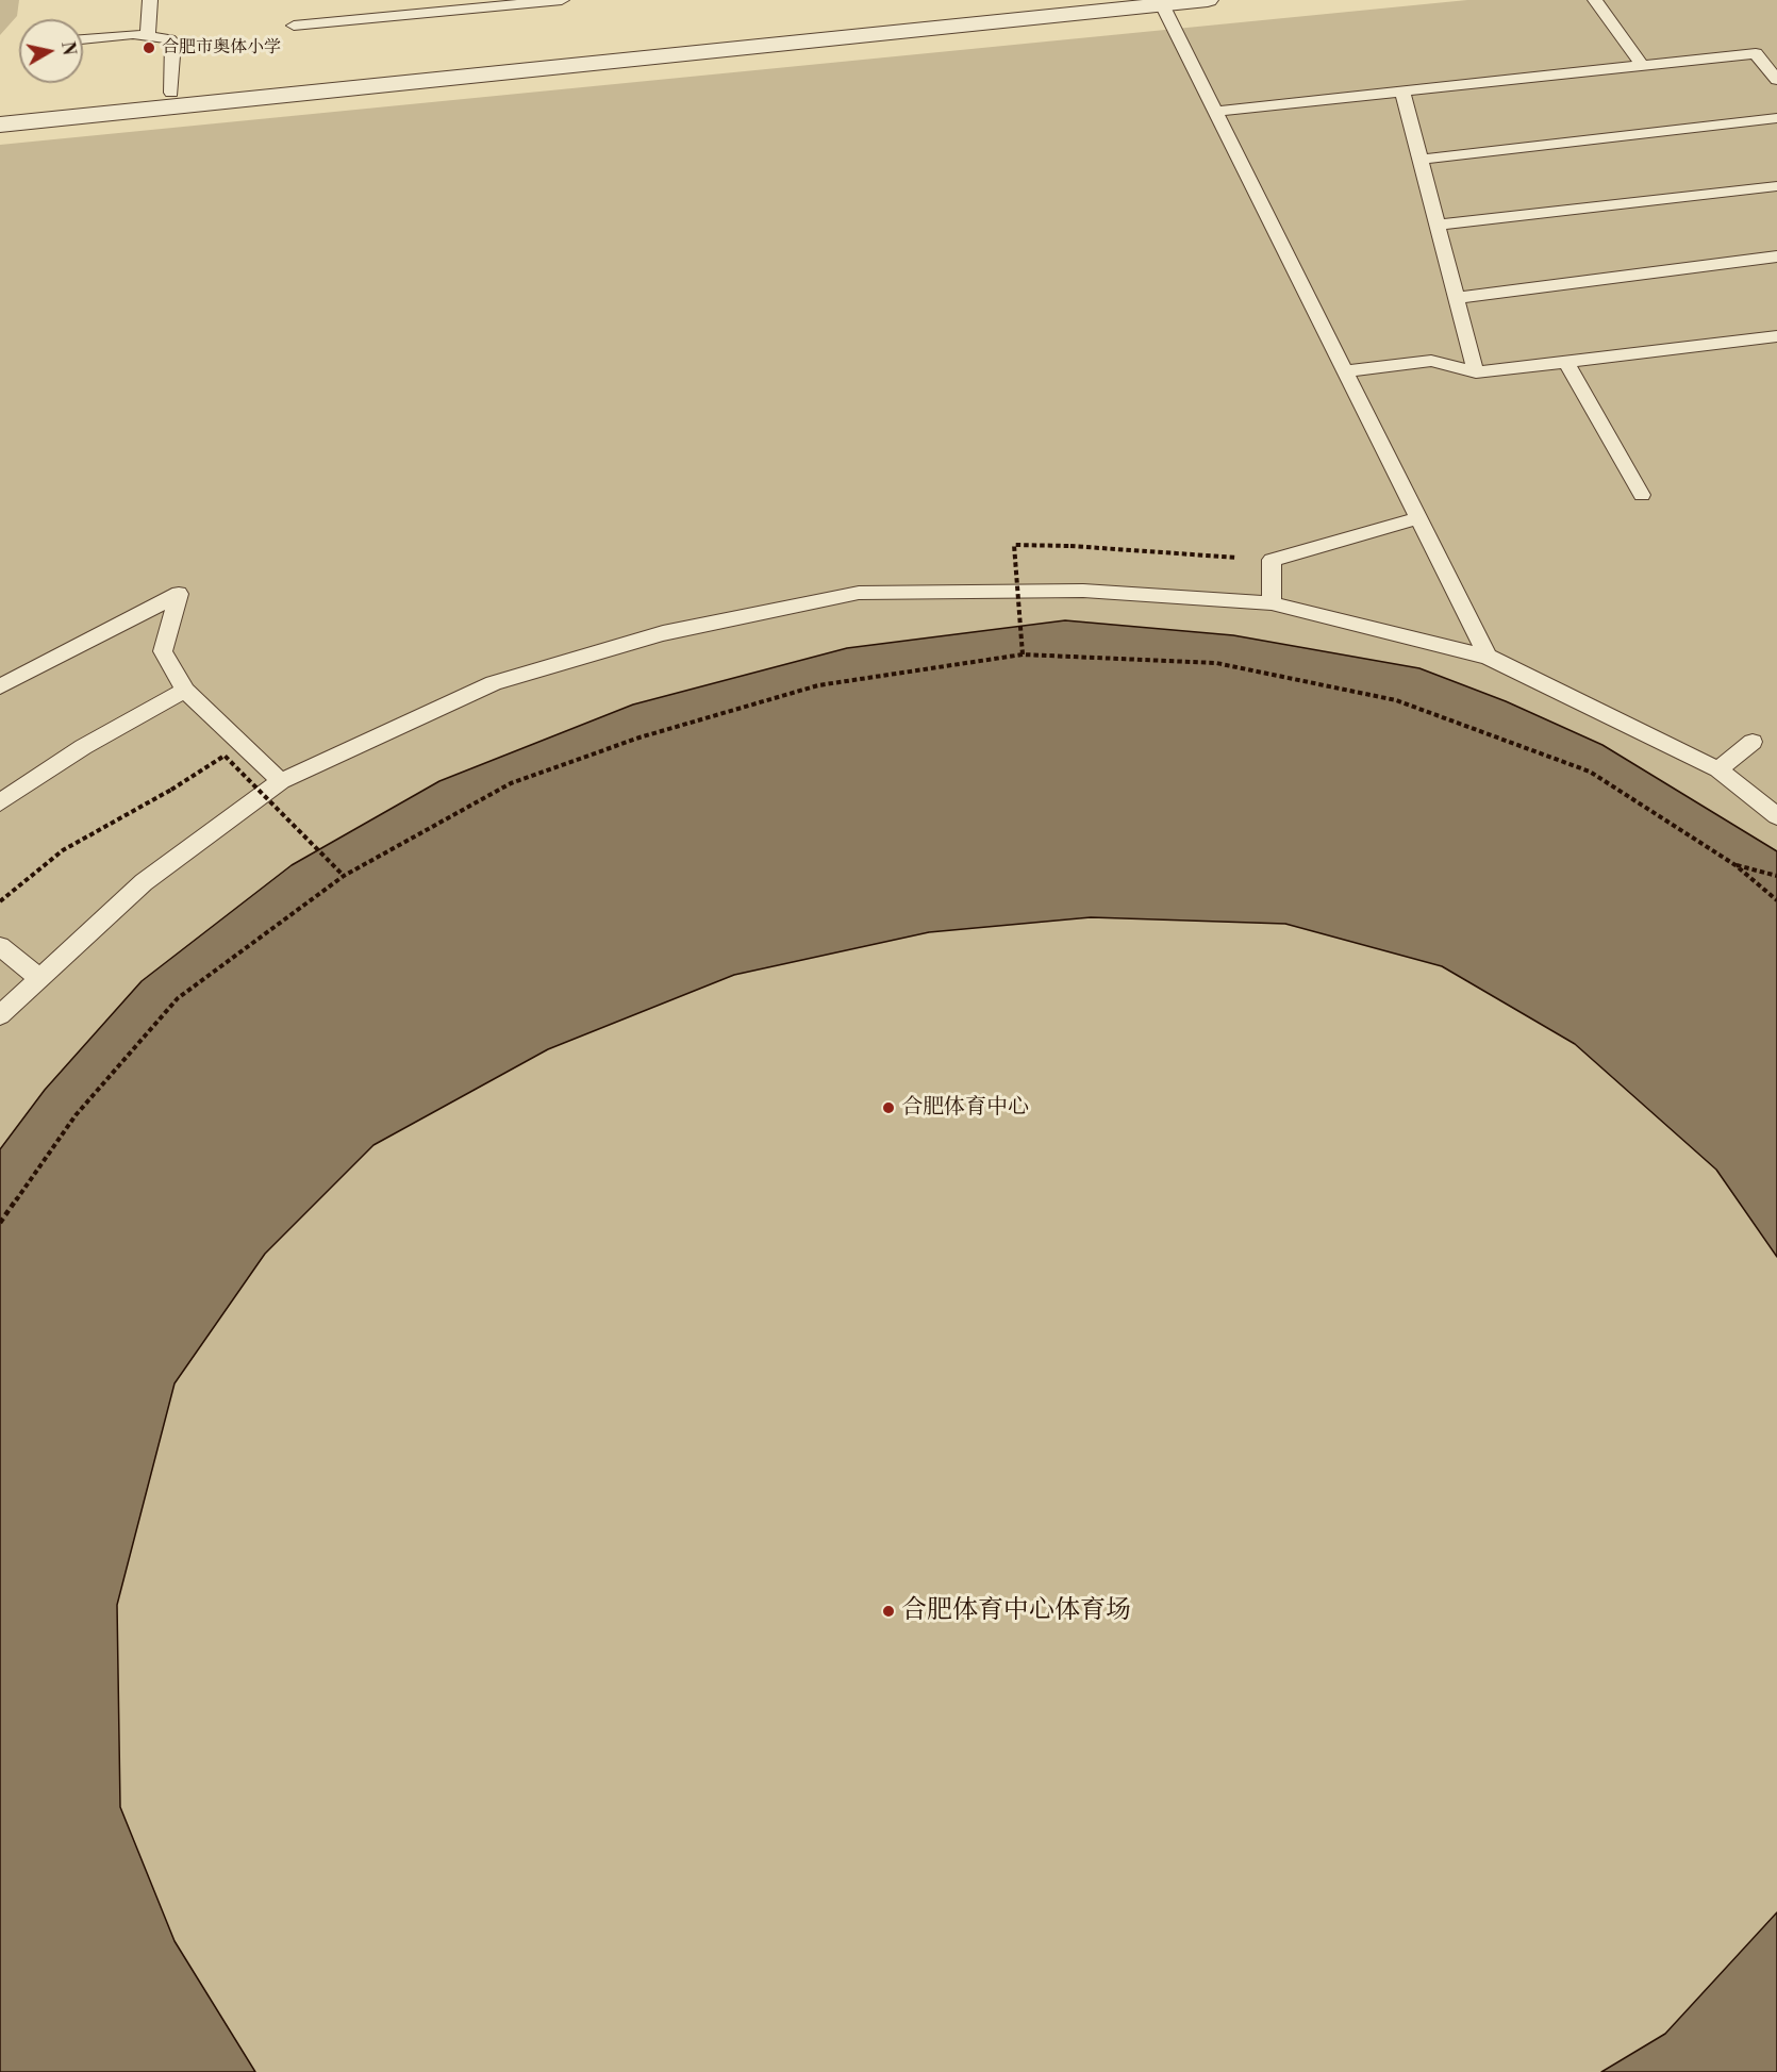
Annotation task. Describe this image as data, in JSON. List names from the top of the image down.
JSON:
{
  "places": ["合肥市奥体小学", "合肥体育中心", "合肥体育中心体育场"],
  "north": "right"
}
